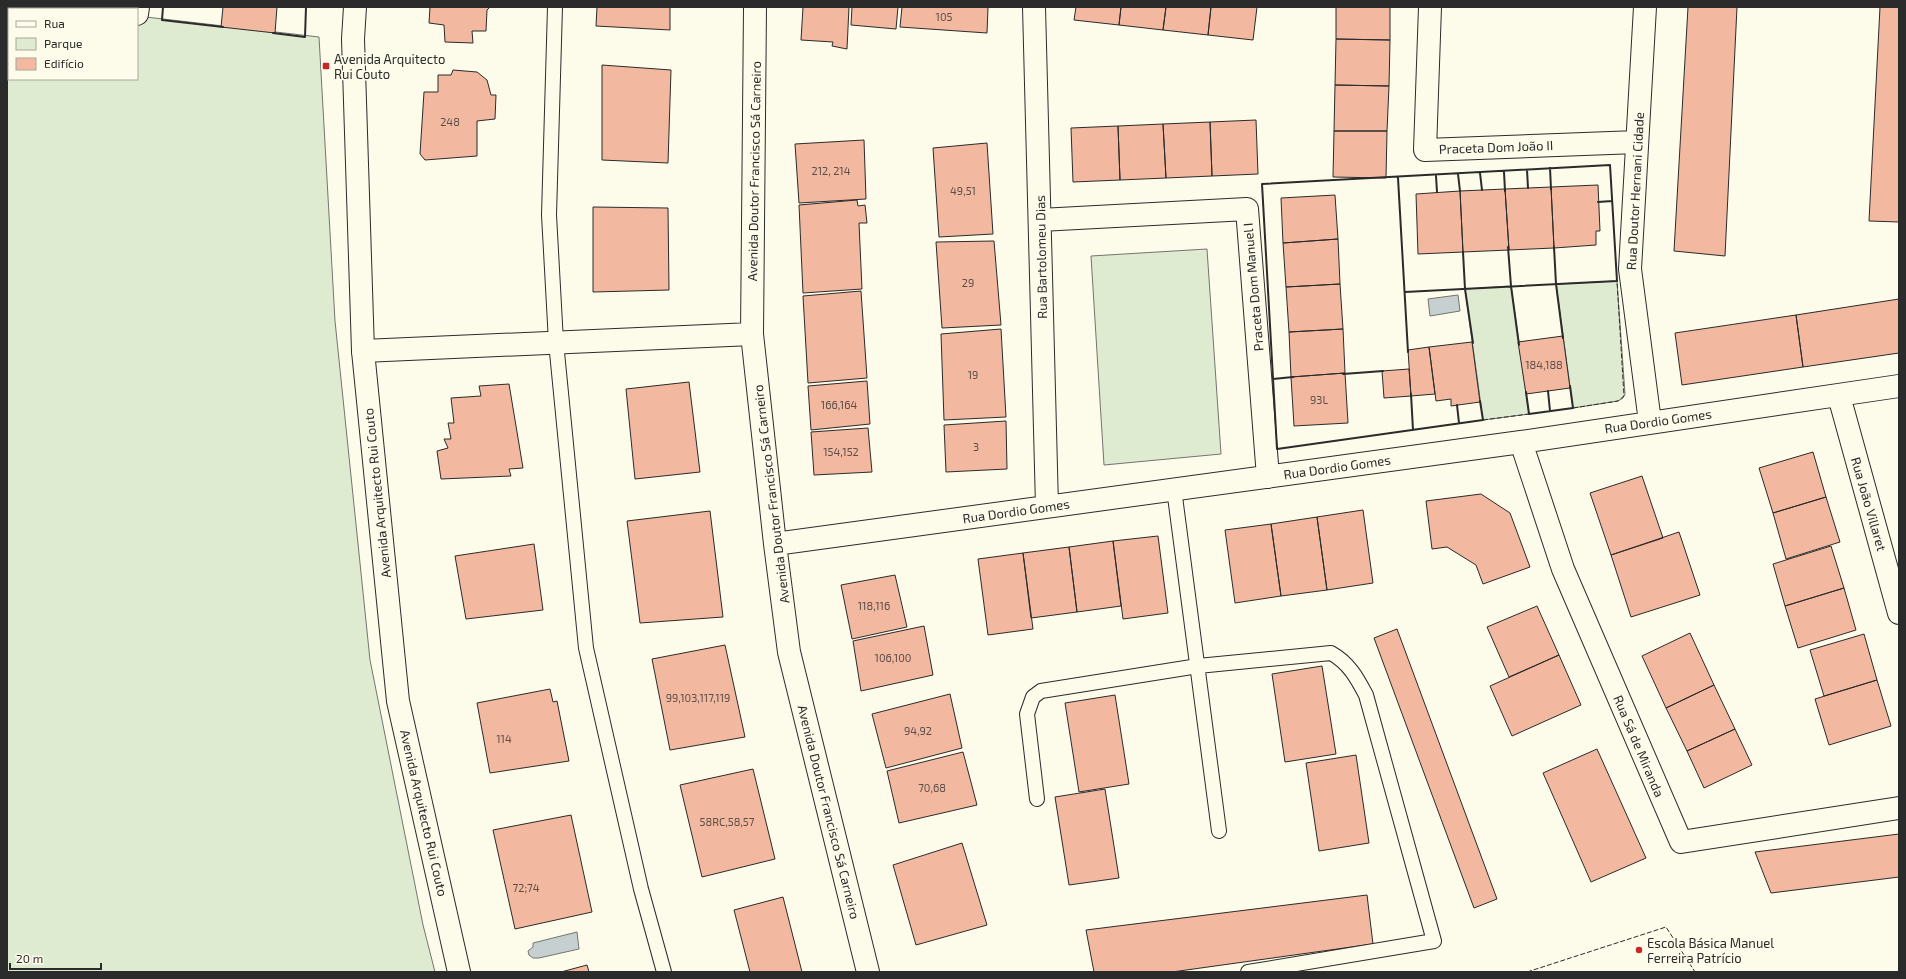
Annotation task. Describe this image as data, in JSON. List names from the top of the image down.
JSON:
{
  "streets": {
    "street": [
      "Praceta Dom João II",
      "Avenida Doutor Francisco Sá Carneiro",
      "Rua Doutor Hernani Cidade",
      "Rua Bartolomeu Dias",
      "Praceta Dom Manuel I",
      "Rua Dordio Gomes",
      "Avenida Arquitecto Rui Couto",
      "Rua João Villaret",
      "Rua Sá de Miranda"
    ]
  },
  "crossings": [
    ["Praceta Dom João II", "Rua Doutor Hernani Cidade"],
    ["Avenida Doutor Francisco Sá Carneiro", "Rua Dordio Gomes"],
    ["Rua Doutor Hernani Cidade", "Rua Dordio Gomes"],
    ["Rua Bartolomeu Dias", "Praceta Dom Manuel I"],
    ["Rua Bartolomeu Dias", "Rua Dordio Gomes"],
    ["Praceta Dom Manuel I", "Rua Dordio Gomes"],
    ["Rua Dordio Gomes", "Rua João Villaret"],
    ["Rua Dordio Gomes", "Rua Sá de Miranda"]
  ],
  "places": {
    "transit": ["Avenida Arquitecto Rui Couto"],
    "other": ["Escola Básica Manuel Ferreira Patrício"]
  },
  "house_numbers": [
    "105",
    "248",
    "212, 214",
    "49,51",
    "29",
    "184,188",
    "19",
    "93L",
    "166,164",
    "3",
    "154,152",
    "118,116",
    "106,100",
    "99,103,117,119",
    "94,92",
    "114",
    "70,68",
    "58RC,58,57",
    "72;74"
  ],
  "legend": ["Rua", "Parque", "Edifício"],
  "scale_bar": "20 m"
}
